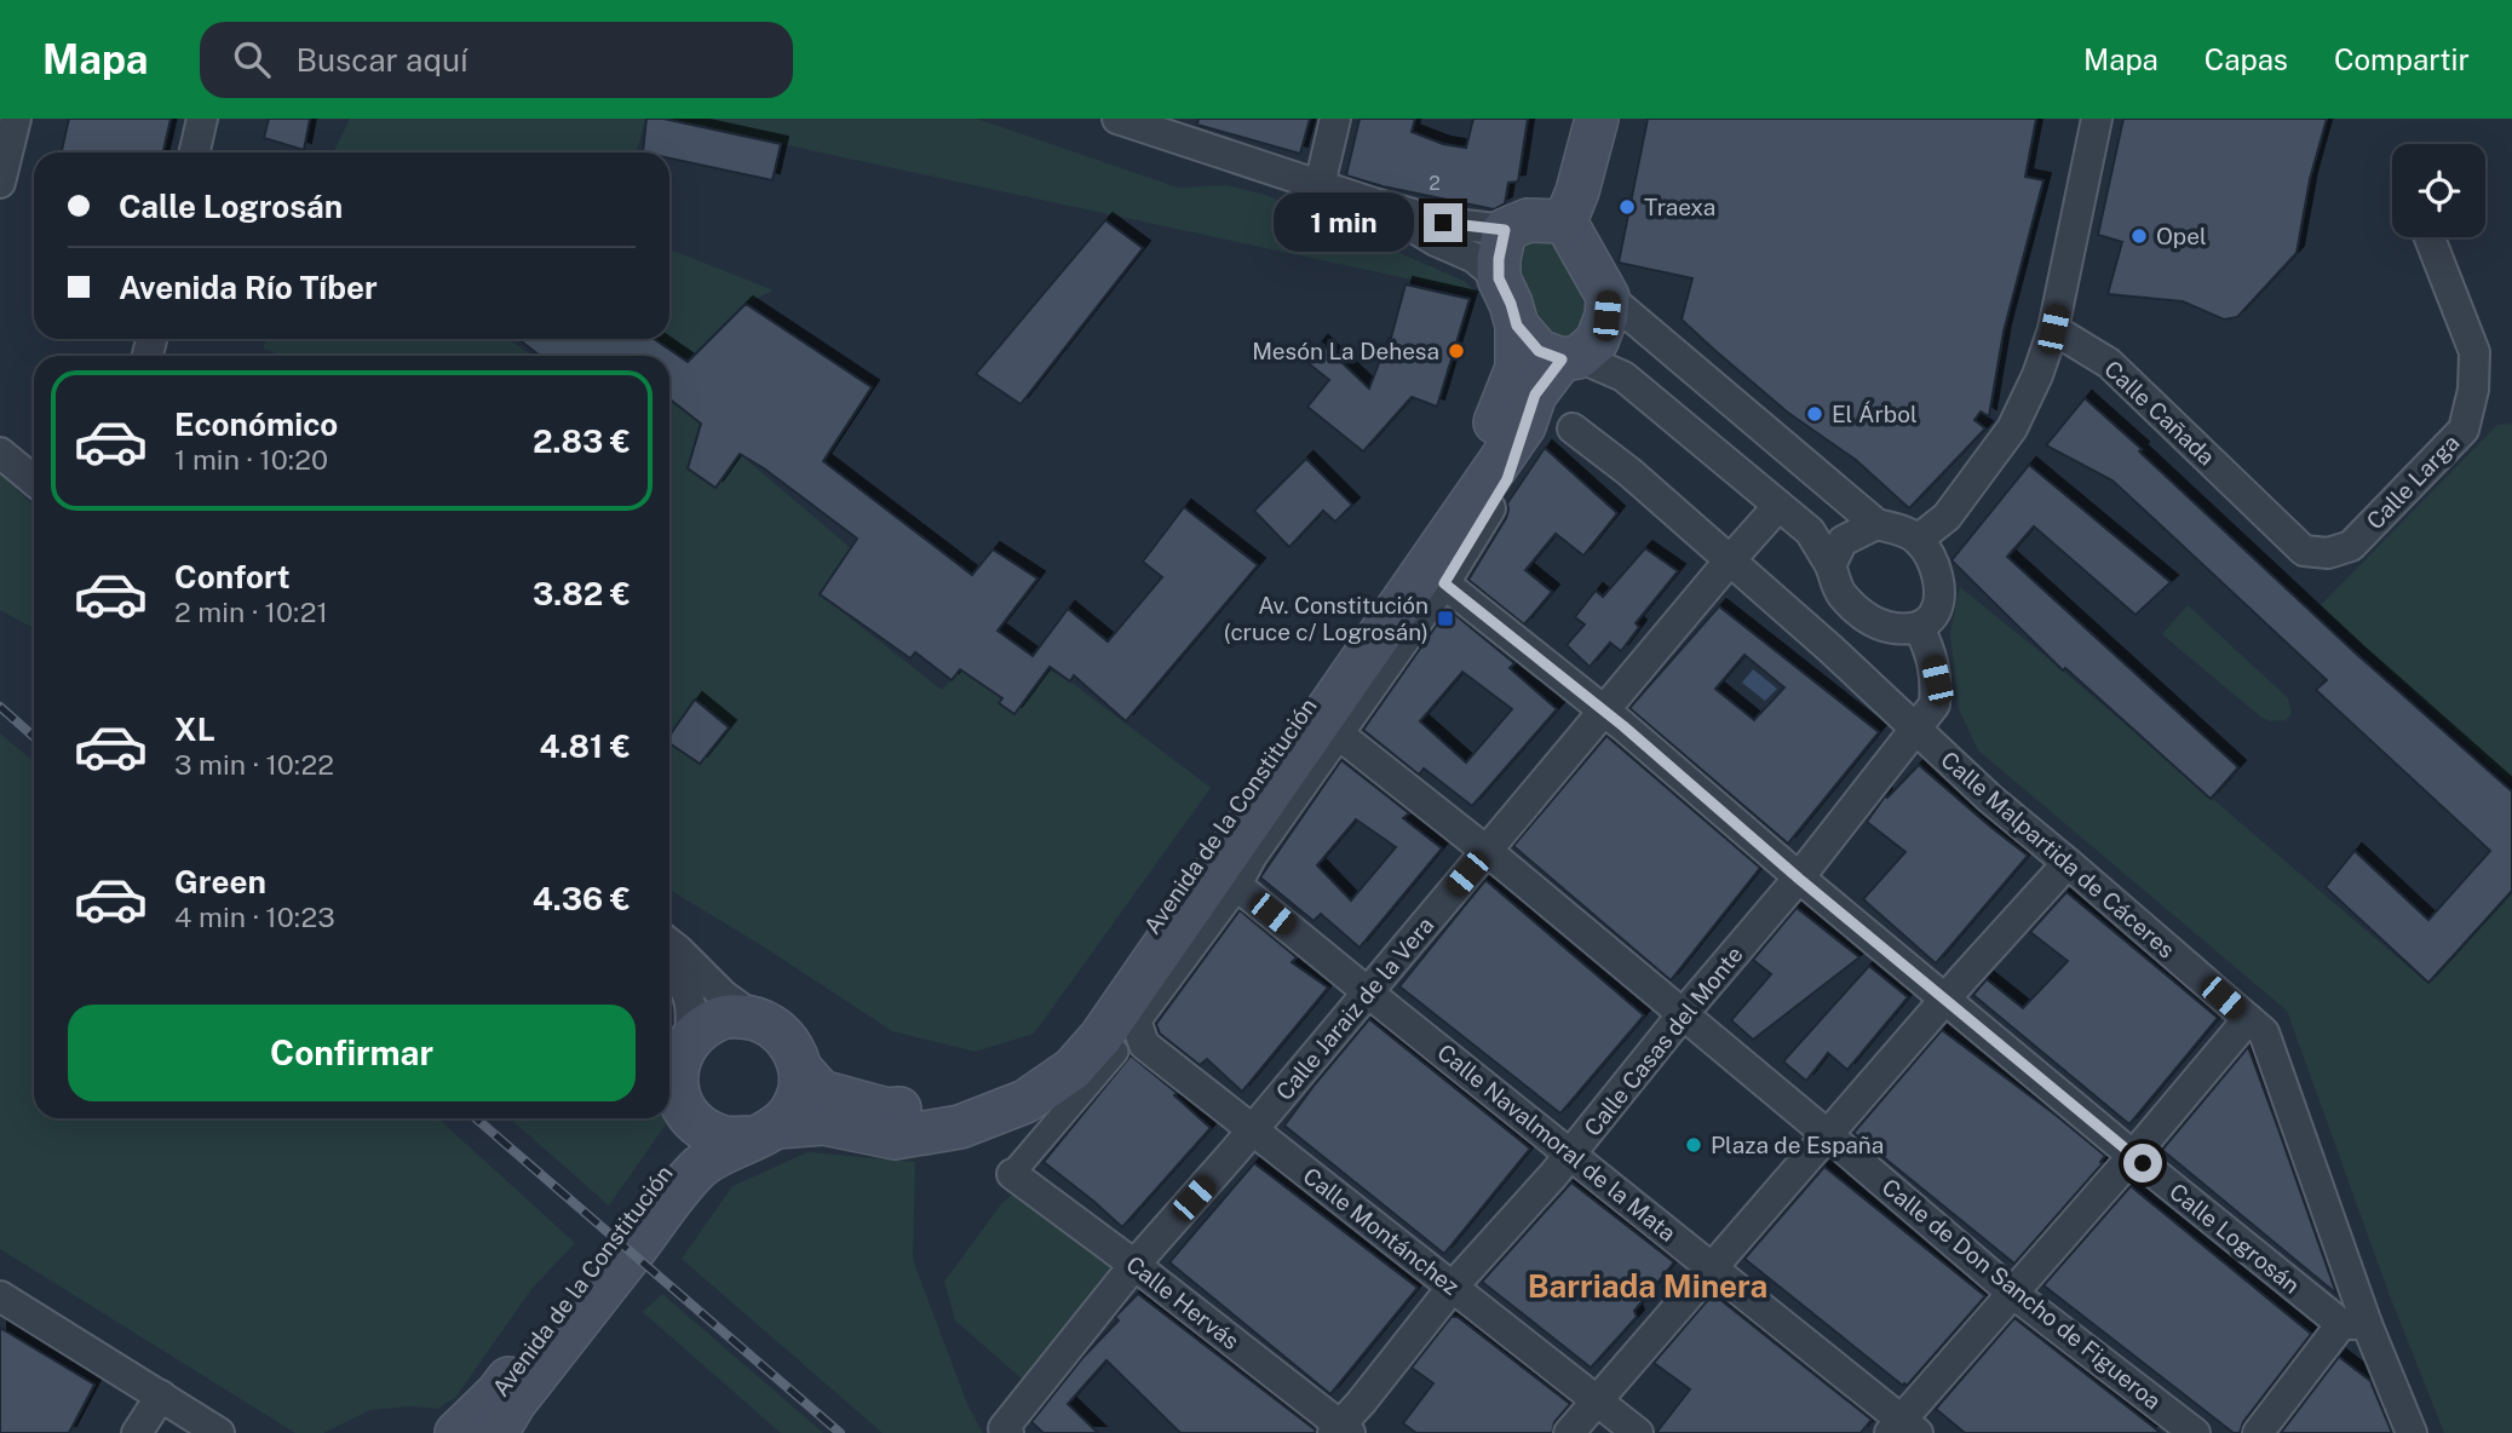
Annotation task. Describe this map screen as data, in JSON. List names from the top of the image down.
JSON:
{
  "streets": {
    "main road": ["Avenida de la Constitución"],
    "street": [
      "Calle Cañada",
      "Calle Larga",
      "Calle Malpartida de Cáceres",
      "Calle Jaraiz de la Vera",
      "Calle Casas del Monte",
      "Calle Navalmoral de la Mata",
      "Calle Montánchez",
      "Calle Logrosán",
      "Calle de Don Sancho de Figueroa",
      "Calle Hervás"
    ]
  },
  "crossings": [
    ["Calle Cañada", "Calle Larga"],
    ["Avenida de la Constitución", "Calle Navalmoral de la Mata"],
    ["Avenida de la Constitución", "Calle Montánchez"],
    ["Avenida de la Constitución", "Calle Logrosán"],
    ["Avenida de la Constitución", "Calle de Don Sancho de Figueroa"],
    ["Calle Malpartida de Cáceres", "Calle Jaraiz de la Vera"],
    ["Calle Malpartida de Cáceres", "Calle Casas del Monte"],
    ["Calle Malpartida de Cáceres", "Calle Logrosán"],
    ["Calle Jaraiz de la Vera", "Calle Navalmoral de la Mata"],
    ["Calle Jaraiz de la Vera", "Calle Montánchez"],
    ["Calle Jaraiz de la Vera", "Calle Logrosán"],
    ["Calle Jaraiz de la Vera", "Calle de Don Sancho de Figueroa"],
    ["Calle Jaraiz de la Vera", "Calle Hervás"],
    ["Calle Casas del Monte", "Calle Navalmoral de la Mata"],
    ["Calle Casas del Monte", "Calle Montánchez"],
    ["Calle Casas del Monte", "Calle Logrosán"],
    ["Calle Casas del Monte", "Calle de Don Sancho de Figueroa"],
    ["Calle Casas del Monte", "Calle Hervás"]
  ],
  "districts": ["Barriada Minera"],
  "places": {
    "other": [
      "Traexa",
      "Opel",
      "Mesón La Dehesa",
      "El Árbol",
      "Plaza de España"
    ],
    "transit": ["Av. Constitución (cruce c/ Logrosán)"]
  },
  "house_numbers": ["2"],
  "page": {
    "header": "Mapa",
    "search": "Buscar aquí",
    "nav": ["Mapa", "Capas", "Compartir"],
    "banner": ["Calle Logrosán", "Avenida Río Tíber"],
    "bubble": "1 min",
    "list": [
      {
        "name": "Económico",
        "note": "1 min · 10:20",
        "value": "2.83 €"
      },
      {
        "name": "Confort",
        "note": "2 min · 10:21",
        "value": "3.82 €"
      },
      {
        "name": "XL",
        "note": "3 min · 10:22",
        "value": "4.81 €"
      },
      {
        "name": "Green",
        "note": "4 min · 10:23",
        "value": "4.36 €"
      }
    ],
    "buttons": "Confirmar"
  }
}
